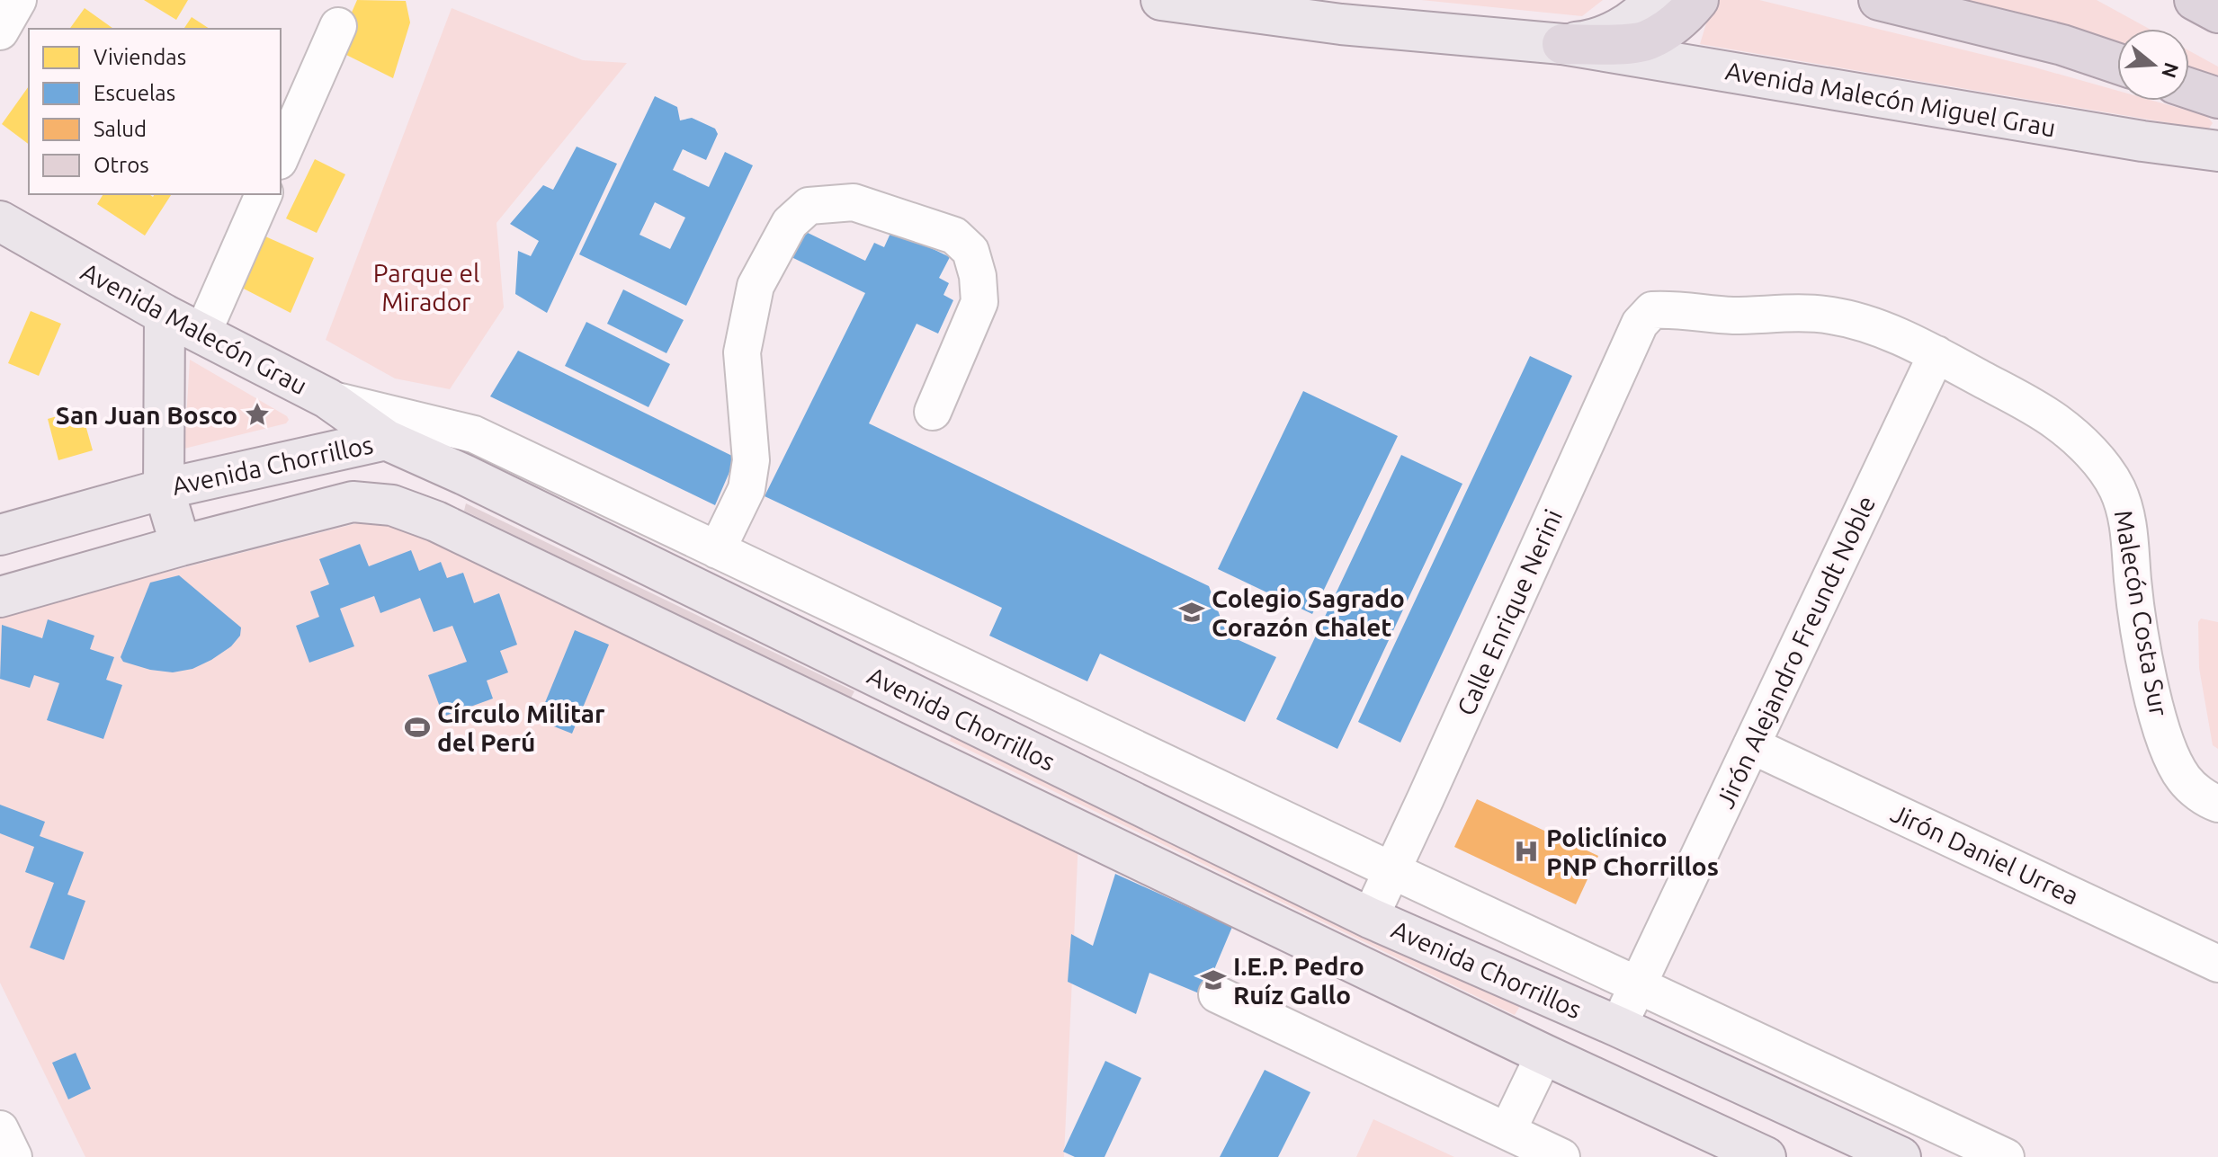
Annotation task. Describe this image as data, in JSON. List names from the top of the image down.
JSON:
{
  "streets": {
    "main road": ["Avenida Malecón Miguel Grau", "Avenida Malecón Grau", "Avenida Chorrillos"],
    "street": [
      "Calle Enrique Nerini",
      "Malecón Costa Sur",
      "Jirón Alejandro Freundt Noble",
      "Jirón Daniel Urrea"
    ]
  },
  "crossings": [
    ["Avenida Malecón Grau", "Avenida Chorrillos"],
    ["Avenida Chorrillos", "Calle Enrique Nerini"],
    ["Avenida Chorrillos", "Jirón Alejandro Freundt Noble"],
    ["Calle Enrique Nerini", "Malecón Costa Sur"],
    ["Malecón Costa Sur", "Jirón Alejandro Freundt Noble"],
    ["Jirón Alejandro Freundt Noble", "Jirón Daniel Urrea"]
  ],
  "parks": ["Parque el Mirador"],
  "places": {
    "place": ["San Juan Bosco"],
    "school or university": ["Colegio Sagrado Corazón Chalet", "I.E.P. Pedro Ruíz Gallo"],
    "sports": ["Círculo Militar del Perú"],
    "hospital": ["Policlínico PNP Chorrillos"]
  },
  "legend": [
    "Viviendas",
    "Escuelas",
    "Salud",
    "Otros"
  ],
  "north": "right"
}
